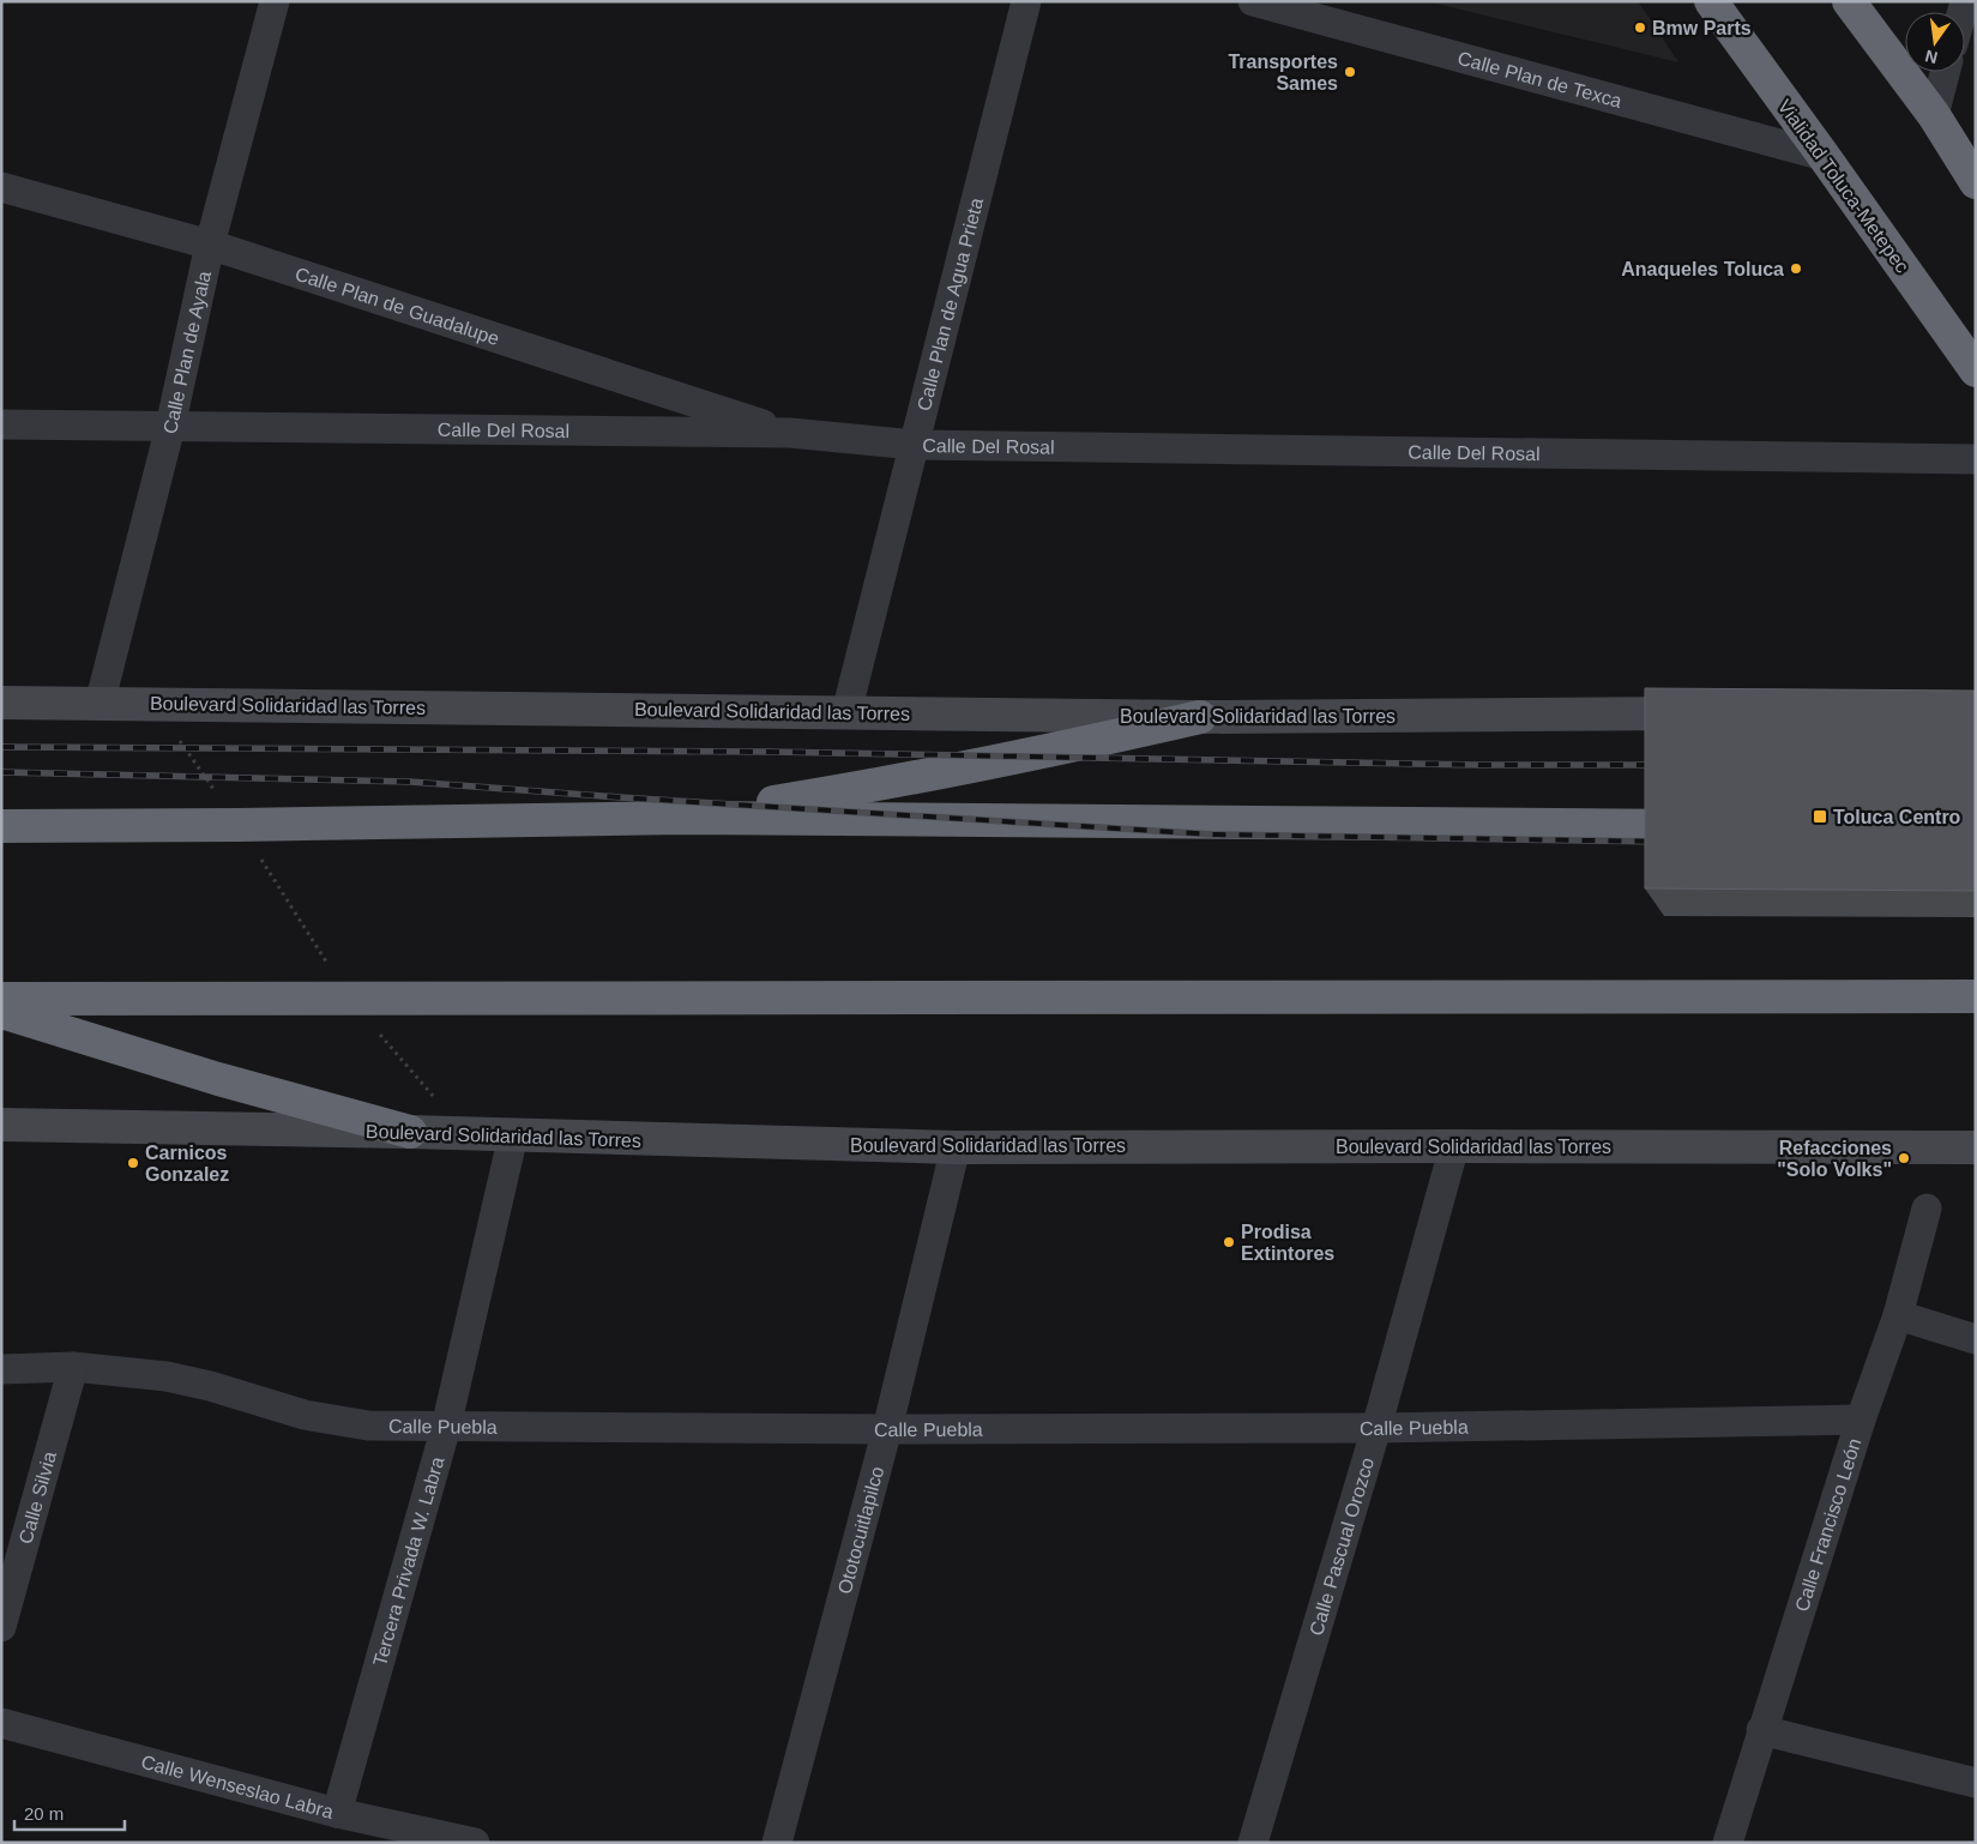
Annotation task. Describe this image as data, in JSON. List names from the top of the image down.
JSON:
{
  "streets": {
    "highway": ["Vialidad Toluca-Metepec"],
    "main road": ["Boulevard Solidaridad las Torres"],
    "street": [
      "Calle Plan de Texca",
      "Calle Plan de Agua Prieta",
      "Calle Plan de Guadalupe",
      "Calle Plan de Ayala",
      "Calle Del Rosal",
      "Calle Puebla",
      "Calle Silvia",
      "Calle Francisco León",
      "Ototocuitlapilco",
      "Calle Pascual Orozco",
      "Tercera Privada W. Labra",
      "Calle Wenseslao Labra"
    ]
  },
  "crossings": [
    ["Calle Plan de Texca", "Vialidad Toluca-Metepec"],
    ["Calle Plan de Agua Prieta", "Calle Del Rosal"],
    ["Calle Plan de Agua Prieta", "Boulevard Solidaridad las Torres"],
    ["Calle Plan de Guadalupe", "Calle Plan de Ayala"],
    ["Calle Plan de Guadalupe", "Calle Del Rosal"],
    ["Calle Plan de Ayala", "Calle Del Rosal"],
    ["Calle Plan de Ayala", "Boulevard Solidaridad las Torres"],
    ["Boulevard Solidaridad las Torres", "Ototocuitlapilco"],
    ["Boulevard Solidaridad las Torres", "Calle Pascual Orozco"],
    ["Boulevard Solidaridad las Torres", "Tercera Privada W. Labra"],
    ["Calle Puebla", "Calle Silvia"],
    ["Calle Puebla", "Calle Francisco León"],
    ["Calle Puebla", "Ototocuitlapilco"],
    ["Calle Puebla", "Calle Pascual Orozco"],
    ["Calle Puebla", "Tercera Privada W. Labra"],
    ["Tercera Privada W. Labra", "Calle Wenseslao Labra"]
  ],
  "places": {
    "other": [
      "Bmw Parts",
      "Transportes Sames",
      "Anaqueles Toluca",
      "Refacciones \"Solo Volks\"",
      "Carnicos Gonzalez",
      "Prodisa Extintores"
    ],
    "transit": ["Toluca Centro"]
  },
  "scale_bar": "20 m",
  "north": "bottom"
}
